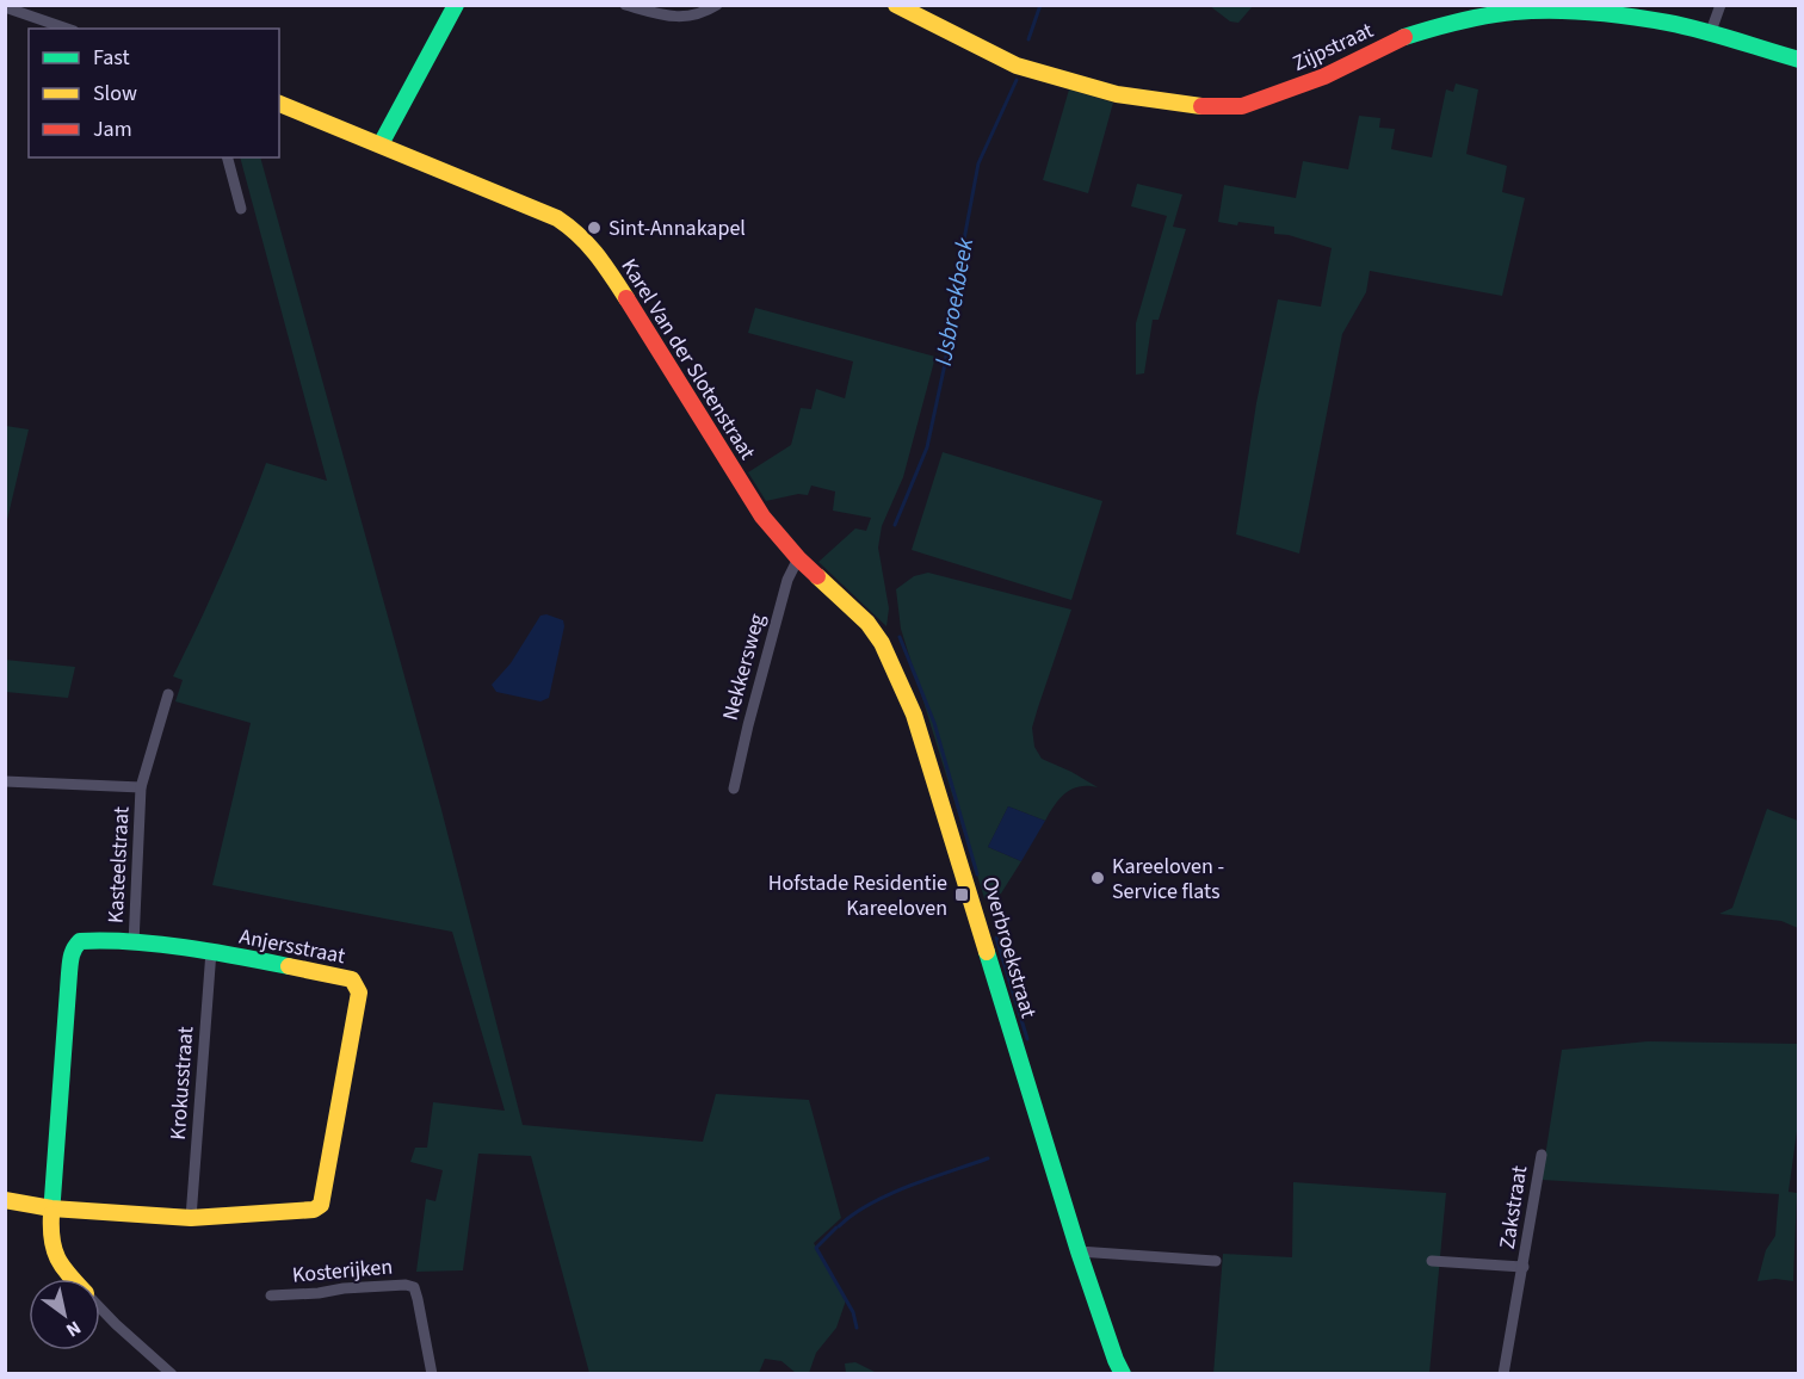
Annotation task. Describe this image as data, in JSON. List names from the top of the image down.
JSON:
{
  "streets": {
    "street": [
      "Zijpstraat",
      "Karel Van der Slotenstraat",
      "Nekkersweg",
      "Kasteelstraat",
      "Anjersstraat",
      "Overbroekstraat",
      "Krokusstraat",
      "Zakstraat",
      "Kosterijken"
    ]
  },
  "crossings": [
    ["Karel Van der Slotenstraat", "Nekkersweg"],
    ["Karel Van der Slotenstraat", "Overbroekstraat"],
    ["Kasteelstraat", "Anjersstraat"],
    ["Anjersstraat", "Krokusstraat"]
  ],
  "water": ["IJsbroekbeek"],
  "places": {
    "other": ["Sint-Annakapel", "Kareeloven - Service flats"],
    "transit": ["Hofstade Residentie Kareeloven"]
  },
  "legend": ["Fast", "Slow", "Jam"],
  "north": "bottom right"
}
